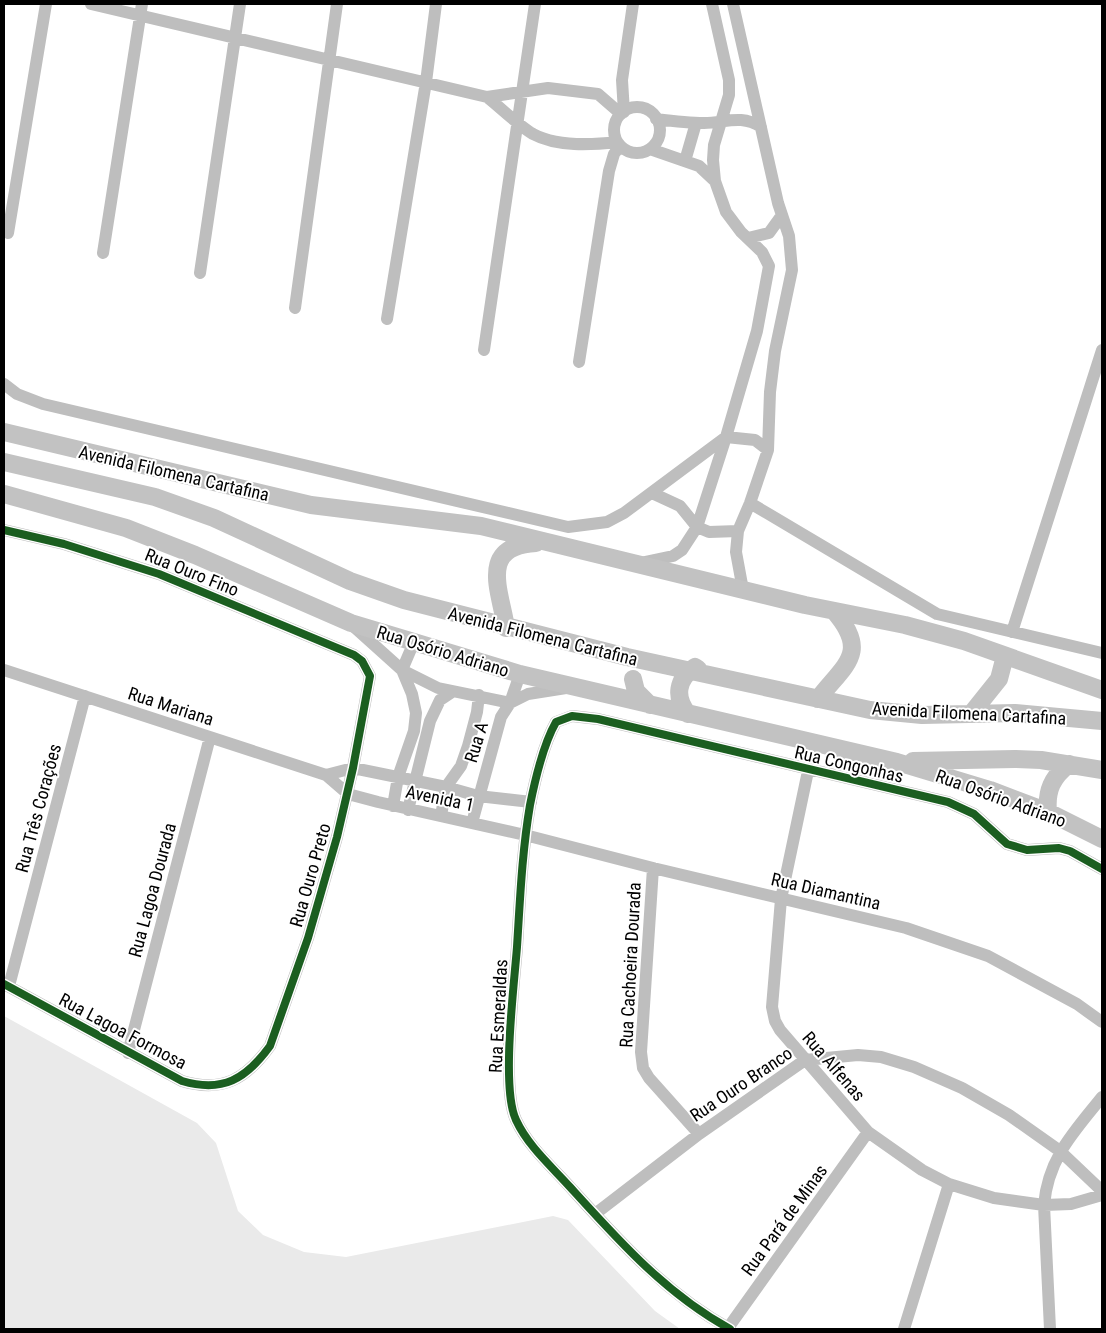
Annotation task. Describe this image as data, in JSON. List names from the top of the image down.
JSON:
{
  "streets": {
    "main road": ["Avenida Filomena Cartafina", "Rua Osório Adriano"],
    "street": [
      "Rua Ouro Fino",
      "Rua Mariana",
      "Rua A",
      "Rua Congonhas",
      "Avenida 1",
      "Rua Três Corações",
      "Rua Ouro Preto",
      "Rua Lagoa Dourada",
      "Rua Diamantina",
      "Rua Cachoeira Dourada",
      "Rua Esmeraldas",
      "Rua Lagoa Formosa",
      "Rua Alfenas",
      "Rua Ouro Branco",
      "Rua Pará de Minas"
    ]
  },
  "crossings": [
    ["Rua Ouro Fino", "Rua Ouro Preto"],
    ["Rua Osório Adriano", "Rua A"],
    ["Rua Mariana", "Avenida 1"],
    ["Rua Mariana", "Rua Três Corações"],
    ["Rua Mariana", "Rua Ouro Preto"],
    ["Rua Mariana", "Rua Lagoa Dourada"],
    ["Rua A", "Avenida 1"],
    ["Rua Congonhas", "Rua Esmeraldas"],
    ["Rua Congonhas", "Rua Alfenas"],
    ["Avenida 1", "Rua Ouro Preto"],
    ["Avenida 1", "Rua Diamantina"],
    ["Avenida 1", "Rua Esmeraldas"],
    ["Rua Três Corações", "Rua Lagoa Formosa"],
    ["Rua Ouro Preto", "Rua Lagoa Formosa"],
    ["Rua Lagoa Dourada", "Rua Lagoa Formosa"],
    ["Rua Diamantina", "Rua Cachoeira Dourada"],
    ["Rua Diamantina", "Rua Esmeraldas"],
    ["Rua Diamantina", "Rua Alfenas"],
    ["Rua Cachoeira Dourada", "Rua Ouro Branco"],
    ["Rua Esmeraldas", "Rua Ouro Branco"],
    ["Rua Esmeraldas", "Rua Pará de Minas"],
    ["Rua Alfenas", "Rua Ouro Branco"],
    ["Rua Alfenas", "Rua Pará de Minas"]
  ]
}
